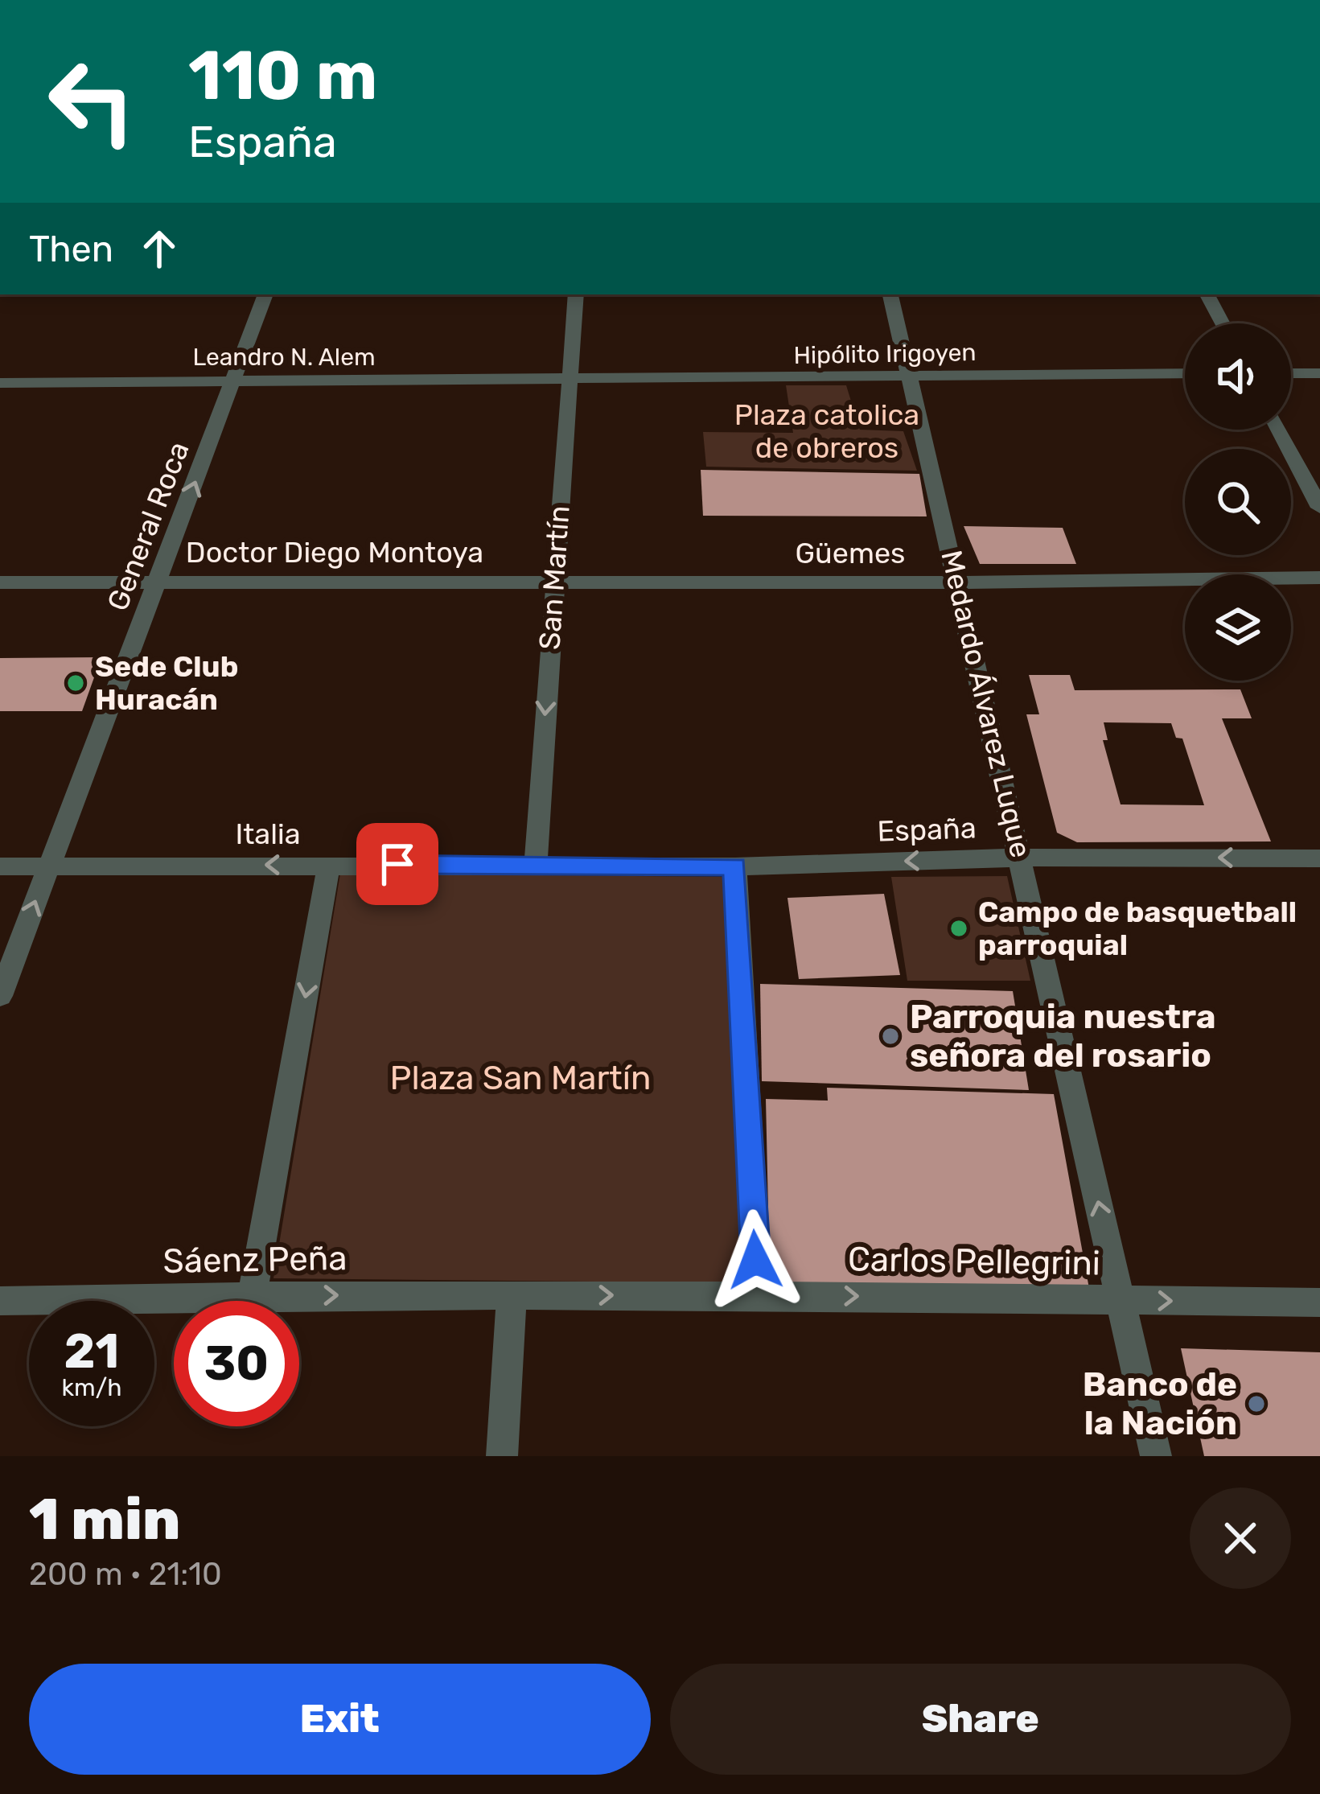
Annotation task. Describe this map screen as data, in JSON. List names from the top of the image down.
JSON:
{
  "streets": {
    "street": [
      "Hipólito Irigoyen",
      "Leandro N. Alem",
      "General Roca",
      "Doctor Diego Montoya",
      "Güemes",
      "San Martín",
      "Medardo Álvarez Luque",
      "España",
      "Italia",
      "Sáenz Peña",
      "Carlos Pellegrini"
    ]
  },
  "crossings": [
    ["Hipólito Irigoyen", "Leandro N. Alem"],
    ["Hipólito Irigoyen", "San Martín"],
    ["Hipólito Irigoyen", "Medardo Álvarez Luque"],
    ["Leandro N. Alem", "General Roca"],
    ["Leandro N. Alem", "San Martín"],
    ["General Roca", "Doctor Diego Montoya"],
    ["General Roca", "Italia"],
    ["Doctor Diego Montoya", "Güemes"],
    ["Doctor Diego Montoya", "San Martín"],
    ["Güemes", "San Martín"],
    ["Güemes", "Medardo Álvarez Luque"],
    ["San Martín", "España"],
    ["San Martín", "Italia"],
    ["Medardo Álvarez Luque", "España"],
    ["Medardo Álvarez Luque", "Carlos Pellegrini"],
    ["España", "Italia"],
    ["Sáenz Peña", "Carlos Pellegrini"]
  ],
  "one_way": [
    "General Roca",
    "San Martín",
    "Medardo Álvarez Luque",
    "España",
    "Italia",
    "Sáenz Peña",
    "Carlos Pellegrini"
  ],
  "parks": ["Plaza catolica de obreros", "Plaza San Martín"],
  "places": [
    "Sede Club Huracán",
    "Campo de basquetball parroquial",
    "Parroquia nuestra señora del rosario",
    "Banco de la Nación"
  ],
  "page": {
    "turn": ["110 m", "España"],
    "then": "Then",
    "speed": "21 km/h",
    "limit": "30",
    "heading": ["1 min", "200 m · 21:10"],
    "buttons": ["Exit", "Share"]
  }
}
